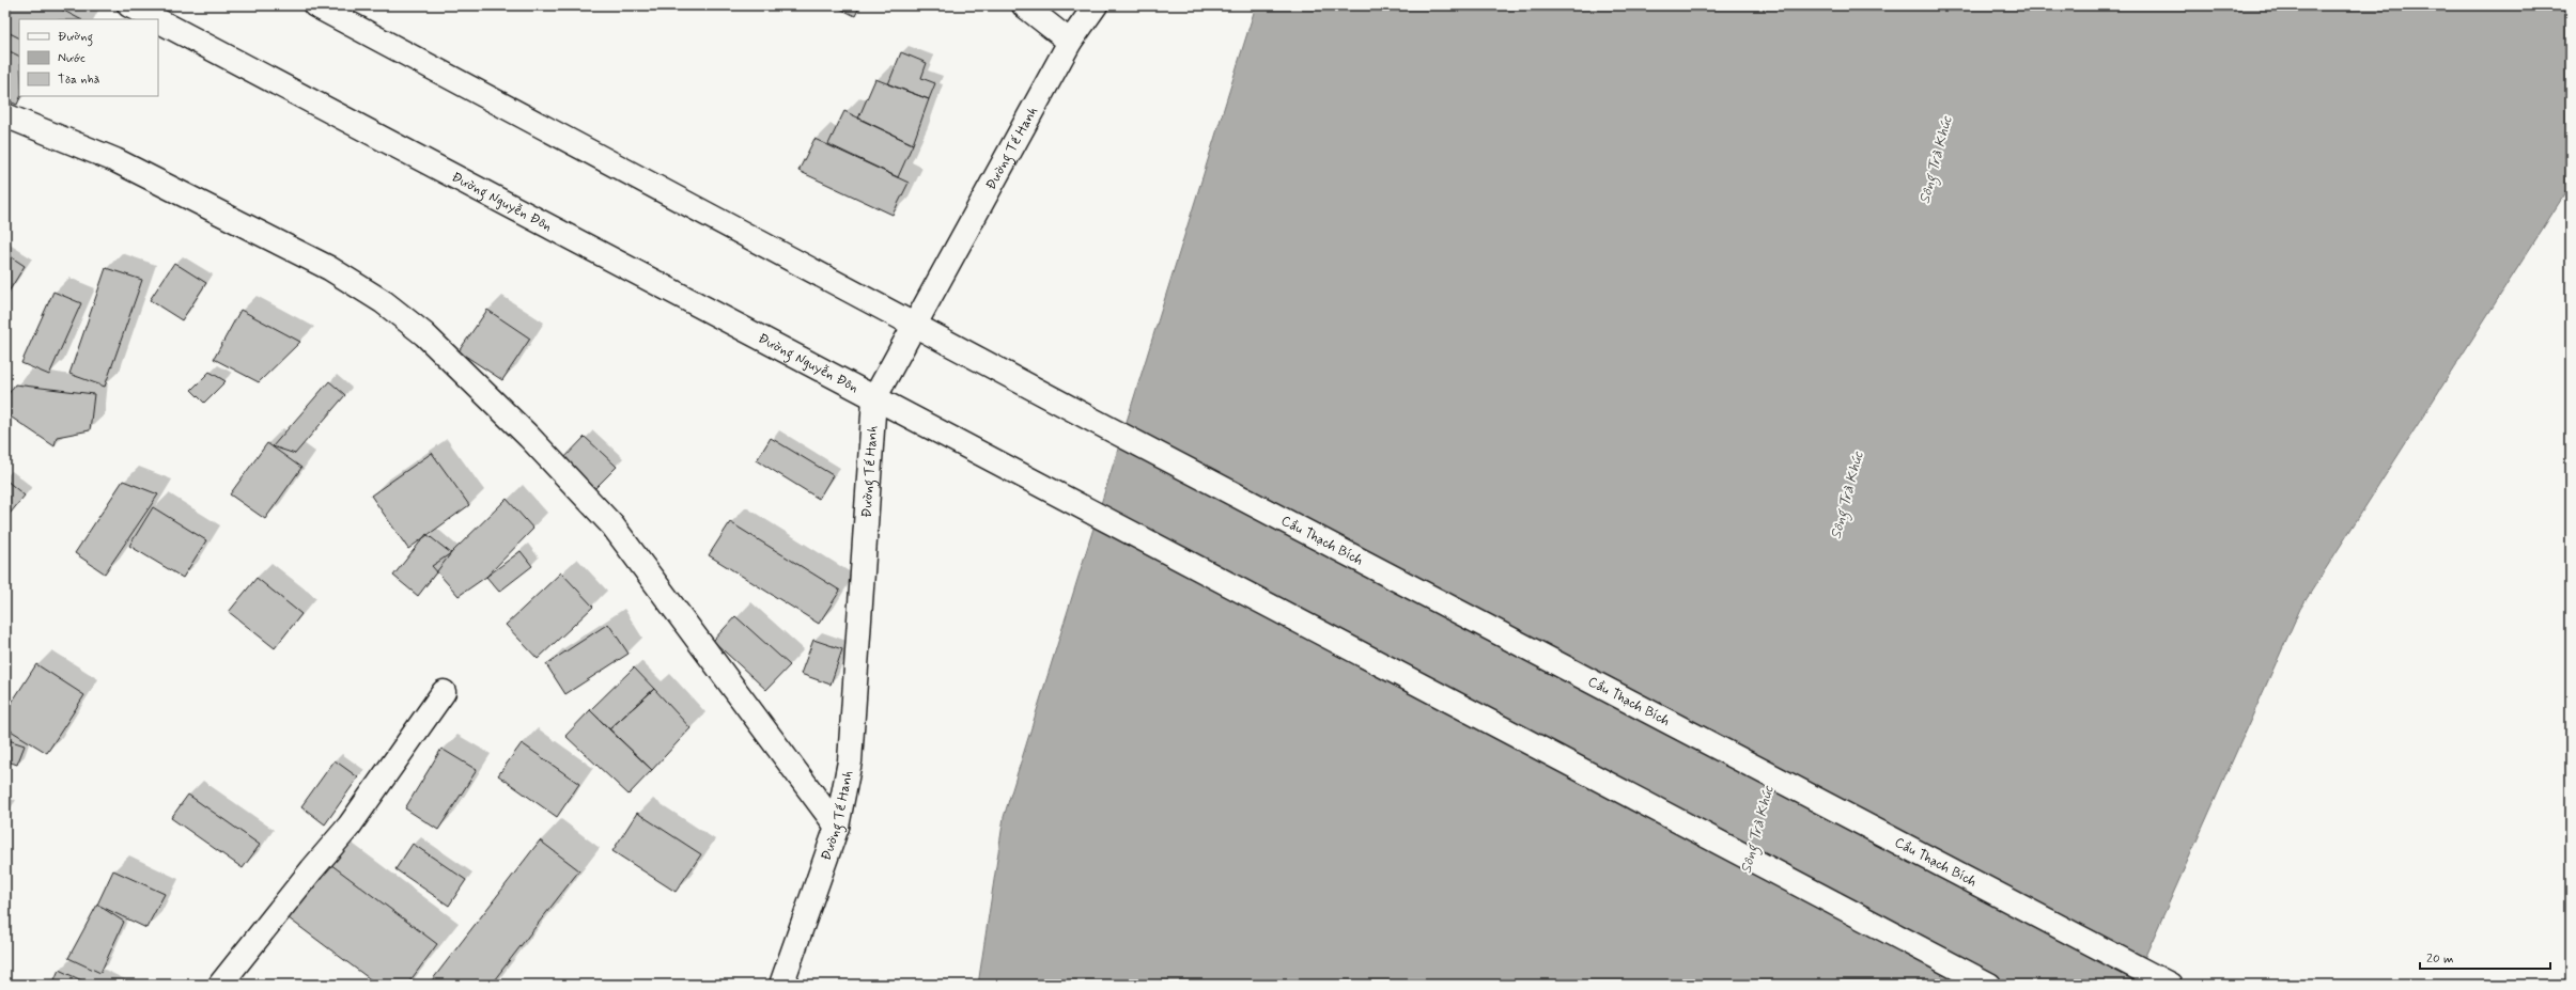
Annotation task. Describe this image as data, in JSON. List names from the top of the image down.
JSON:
{
  "streets": {
    "main road": ["Đường Tế Hanh", "Đường Nguyễn Đôn", "Cầu Thạch Bích"]
  },
  "crossings": [
    ["Đường Tế Hanh", "Đường Nguyễn Đôn"],
    ["Đường Tế Hanh", "Cầu Thạch Bích"]
  ],
  "water": ["Sông Trà Khúc"],
  "legend": ["Đường", "Nước", "Tòa nhà"],
  "scale_bar": "20 m"
}
